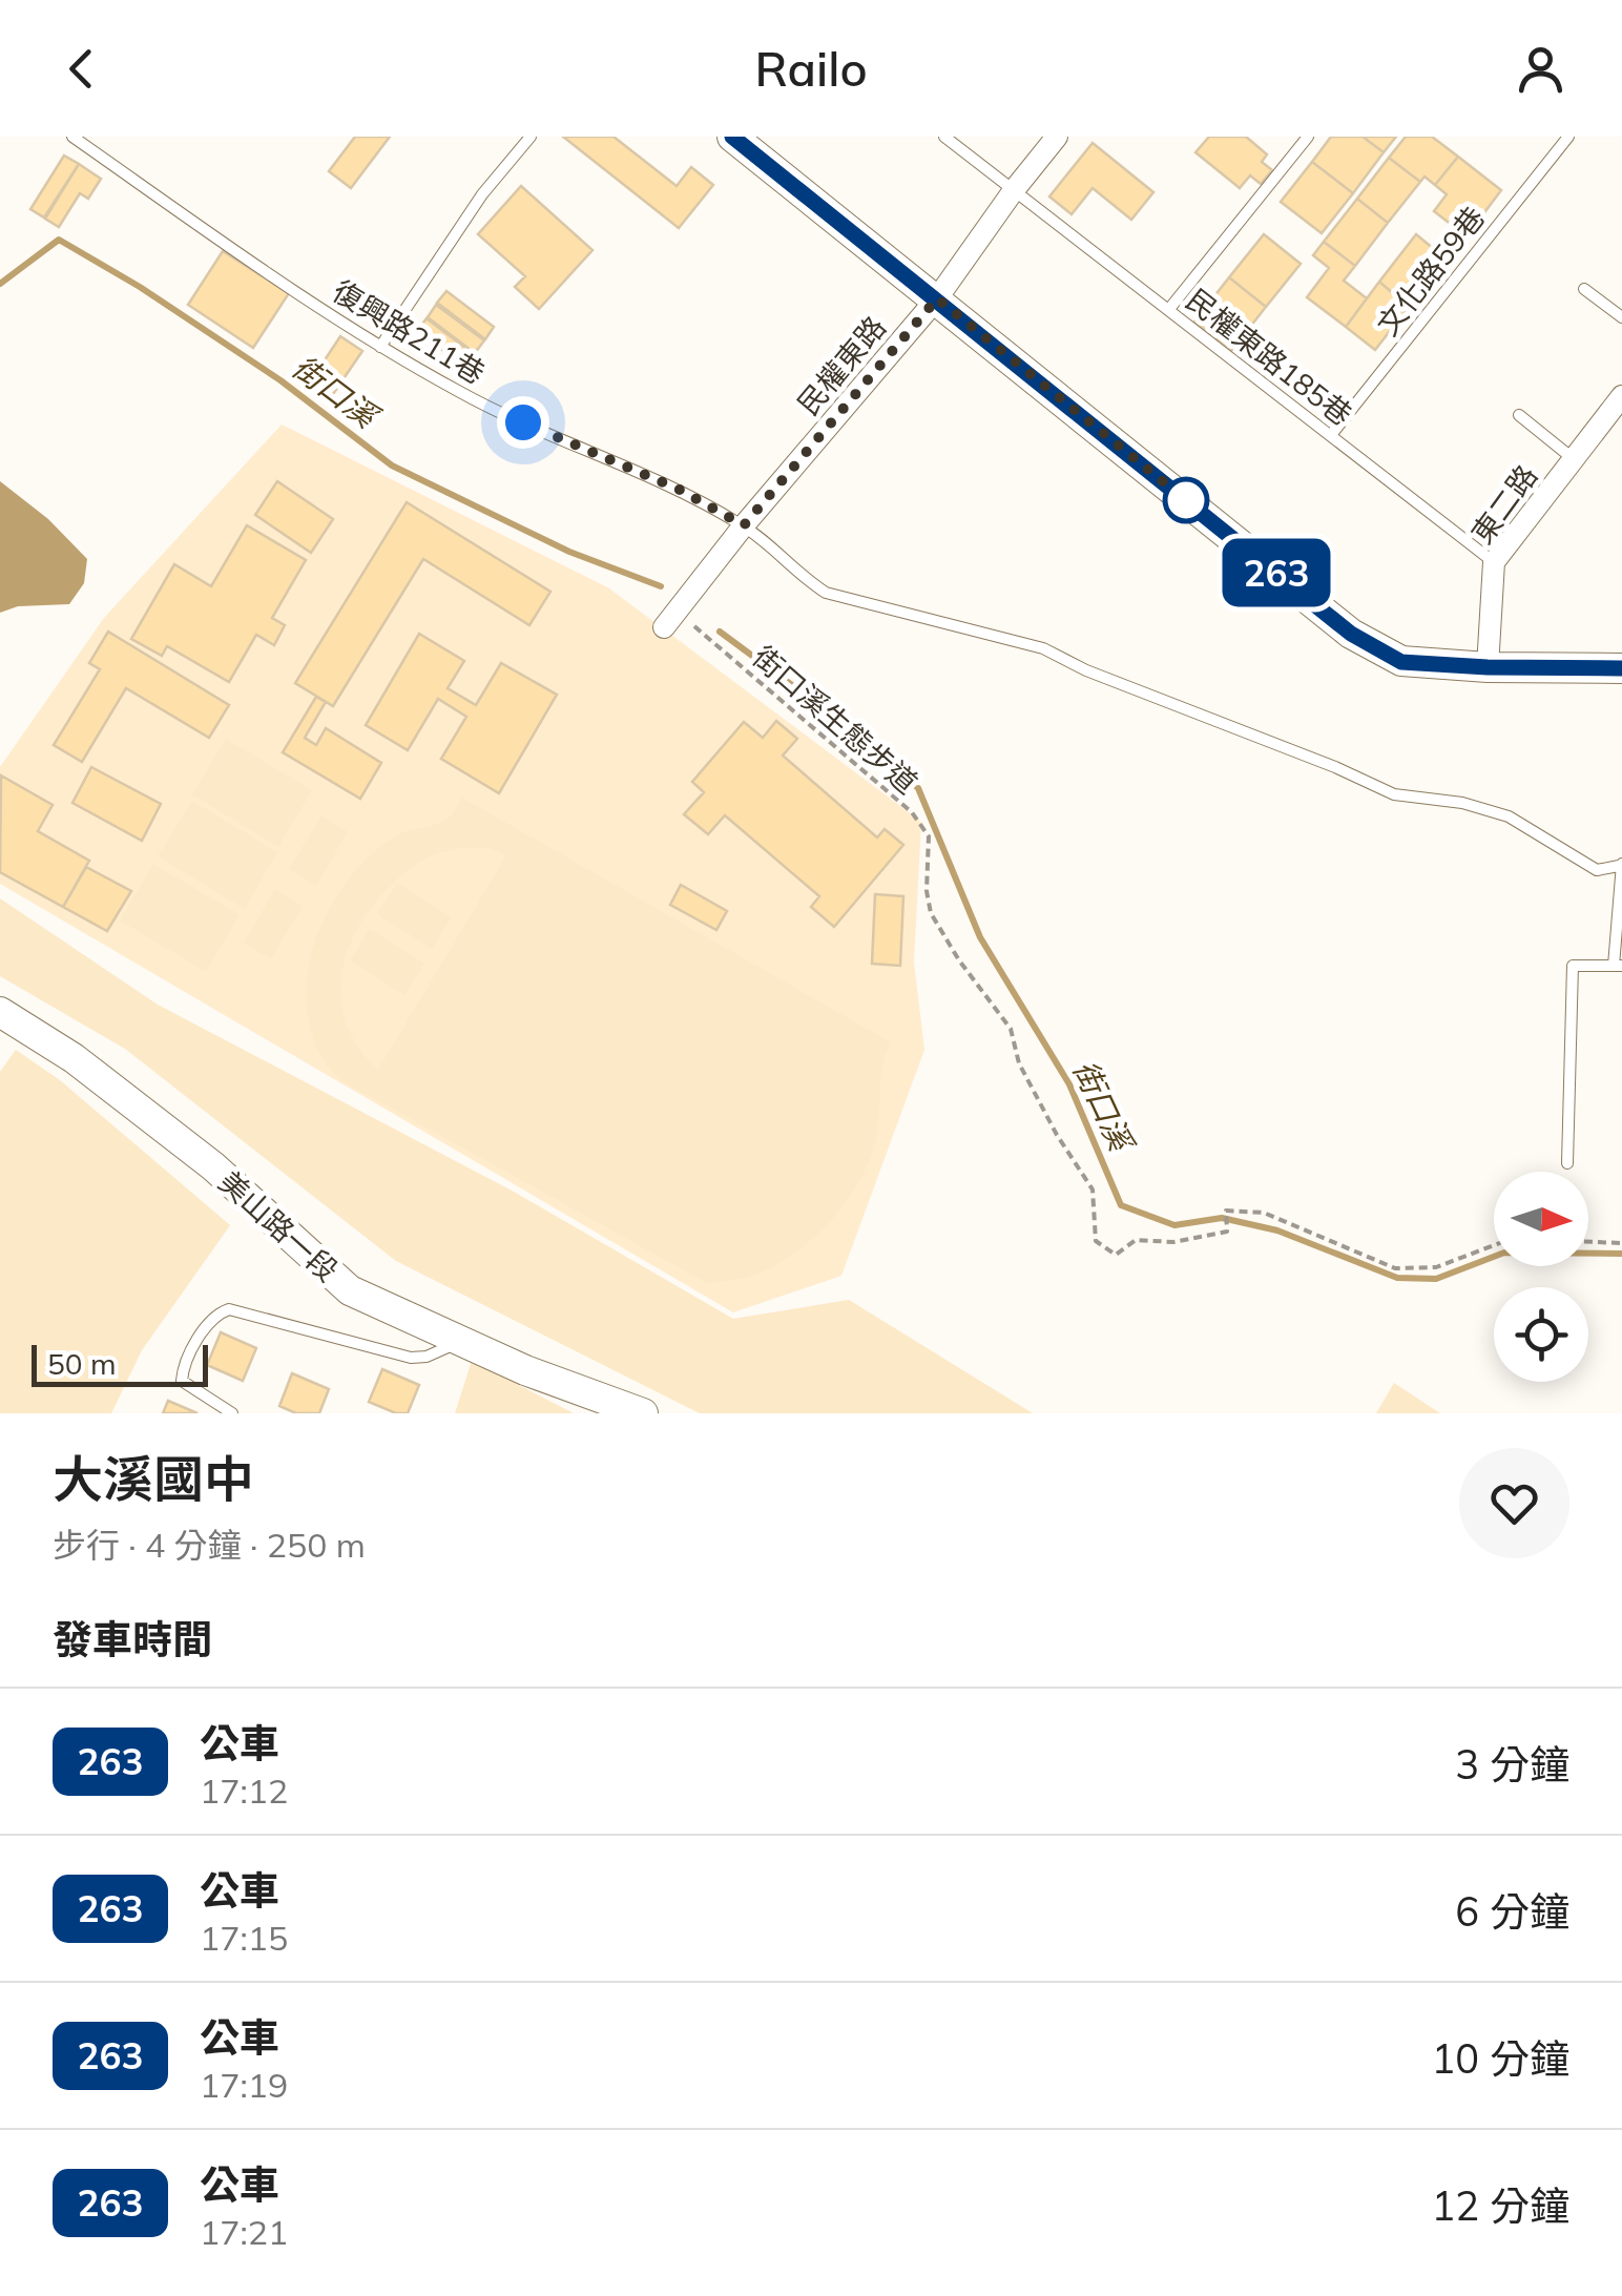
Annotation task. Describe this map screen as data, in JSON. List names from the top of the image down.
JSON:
{
  "streets": {
    "street": ["民權東路", "東二路", "美山路一段"],
    "lane": ["文化路59巷", "復興路211巷", "民權東路185巷"],
    "path": ["街口溪生態步道"]
  },
  "crossings": [
    ["文化路59巷", "民權東路185巷"],
    ["復興路211巷", "民權東路"],
    ["民權東路185巷", "民權東路"],
    ["民權東路185巷", "東二路"]
  ],
  "water": ["街口溪"],
  "lines": ["bus line 263"],
  "scale_bar": "50 m",
  "north": "right",
  "page": {
    "header": "Railo",
    "on_map": "263",
    "scale": "50 m",
    "heading": [
      ["大溪國中", "步行 · 4 分鐘 · 250 m"],
      "發車時間"
    ],
    "list": [
      {
        "mark": "263",
        "name": "公車",
        "note": "17:12",
        "value": "3 分鐘"
      },
      {
        "mark": "263",
        "name": "公車",
        "note": "17:15",
        "value": "6 分鐘"
      },
      {
        "mark": "263",
        "name": "公車",
        "note": "17:19",
        "value": "10 分鐘"
      },
      {
        "mark": "263",
        "name": "公車",
        "note": "17:21",
        "value": "12 分鐘"
      }
    ]
  }
}
